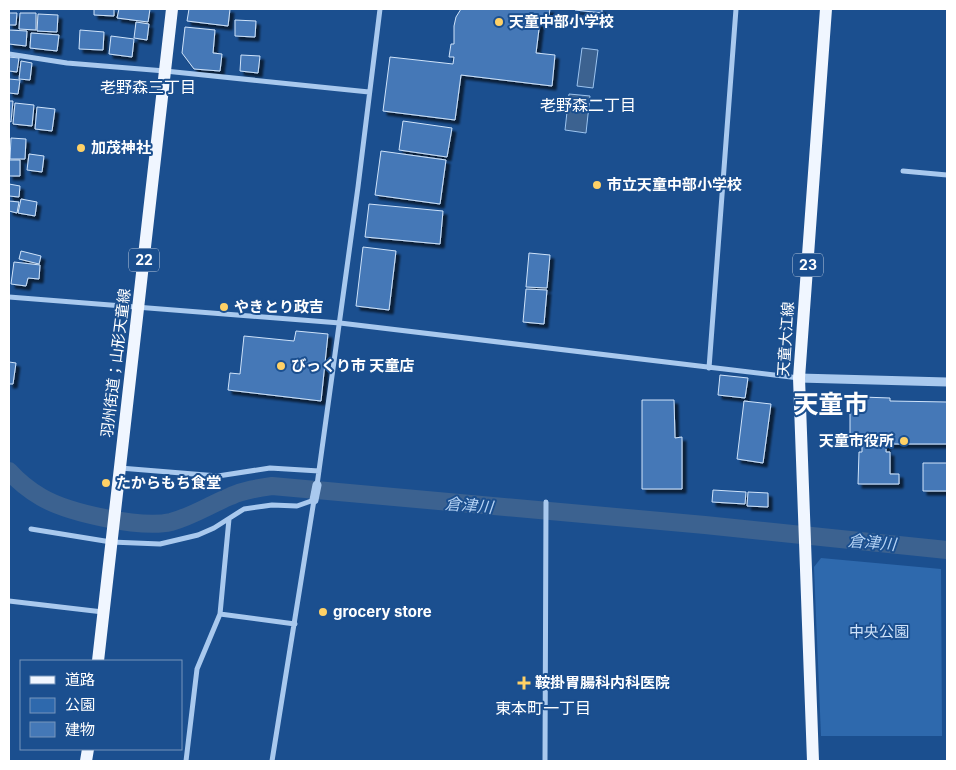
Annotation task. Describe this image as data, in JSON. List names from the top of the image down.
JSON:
{
  "streets": {
    "main road": [
      "22",
      "23",
      "天童大江線",
      "羽州街道；山形天童線"
    ]
  },
  "districts": [
    "老野森三丁目",
    "老野森二丁目",
    "天童市",
    "東本町一丁目"
  ],
  "water": ["倉津川"],
  "parks": ["中央公園"],
  "places": {
    "other": [
      "天童中部小学校",
      "加茂神社",
      "市立天童中部小学校",
      "やきとり政吉",
      "びっくり市 天童店",
      "天童市役所",
      "たからもち食堂",
      "grocery store"
    ],
    "health": ["鞍掛胃腸科内科医院"]
  },
  "legend": ["道路", "公園", "建物"]
}
